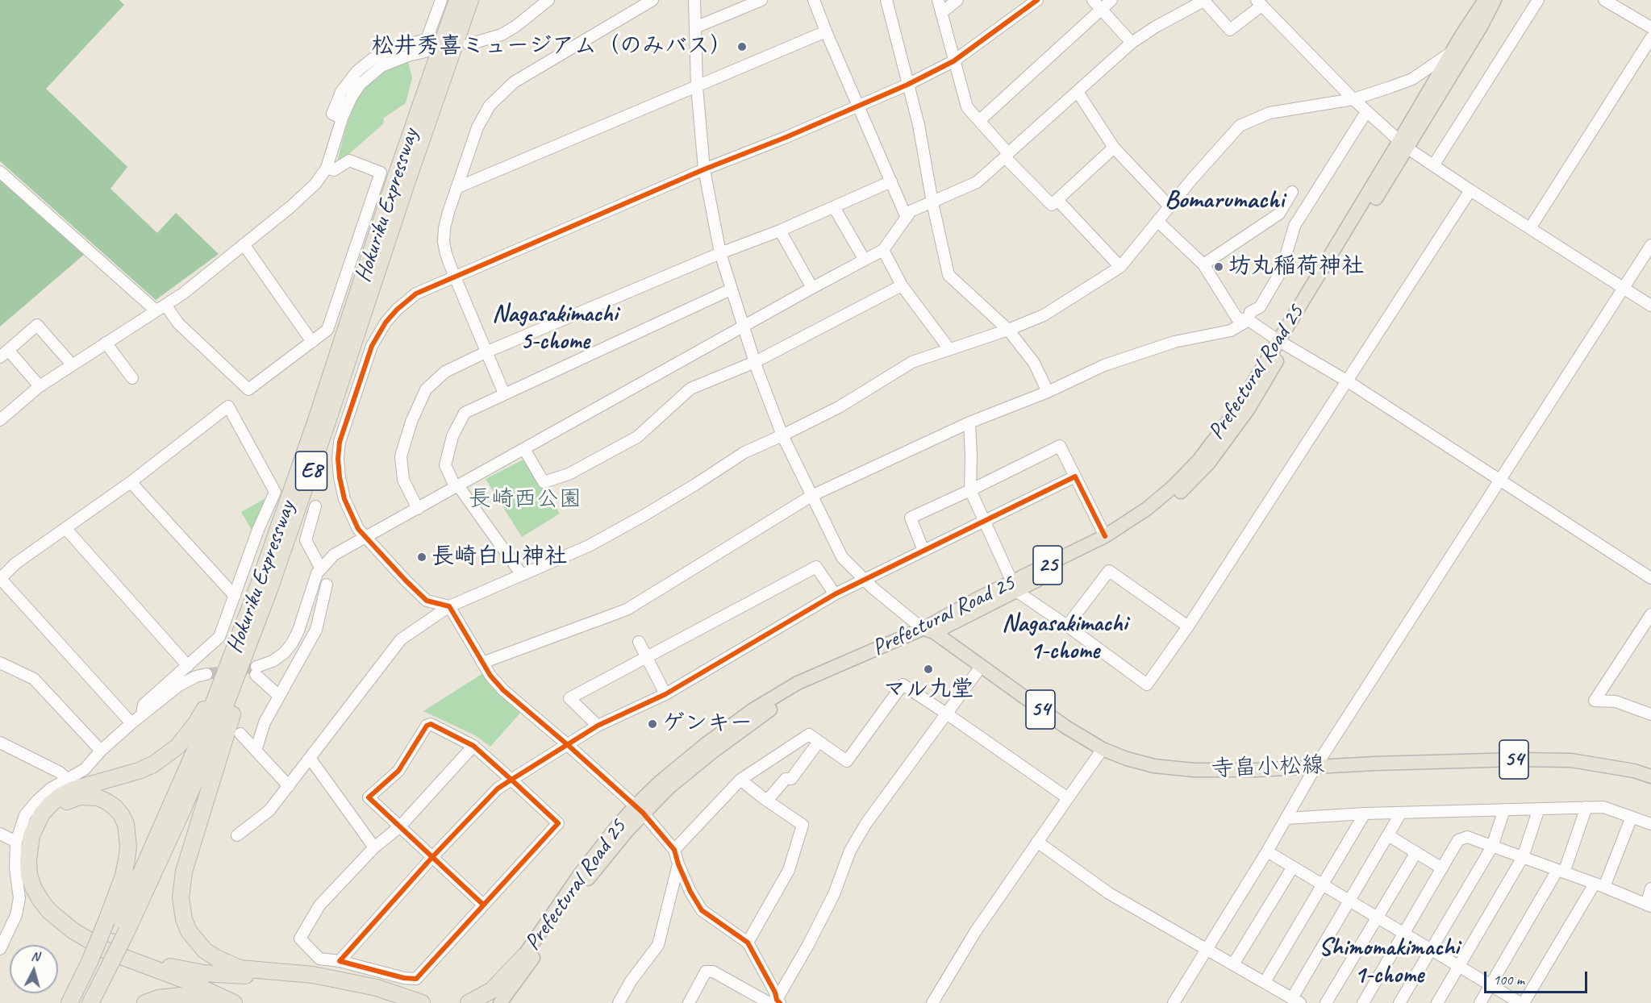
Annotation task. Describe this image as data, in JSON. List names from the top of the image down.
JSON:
{
  "streets": {
    "highway": ["Hokuriku Expressway", "E8"],
    "main road": [
      "Prefectural Road 25",
      "25",
      "54",
      "寺畠小松線"
    ]
  },
  "crossings": [
    ["Prefectural Road 25", "寺畠小松線"]
  ],
  "districts": [
    "Bomarumachi",
    "Nagasakimachi 5-chome",
    "Nagasakimachi 1-chome",
    "Shimomakimachi 1-chome"
  ],
  "parks": ["長崎西公園"],
  "places": [
    "松井秀喜ミュージアム（のみバス）",
    "坊丸稲荷神社",
    "長崎白山神社",
    "マル九堂",
    "ゲンキー"
  ],
  "scale_bar": "100 m",
  "north": "top"
}
